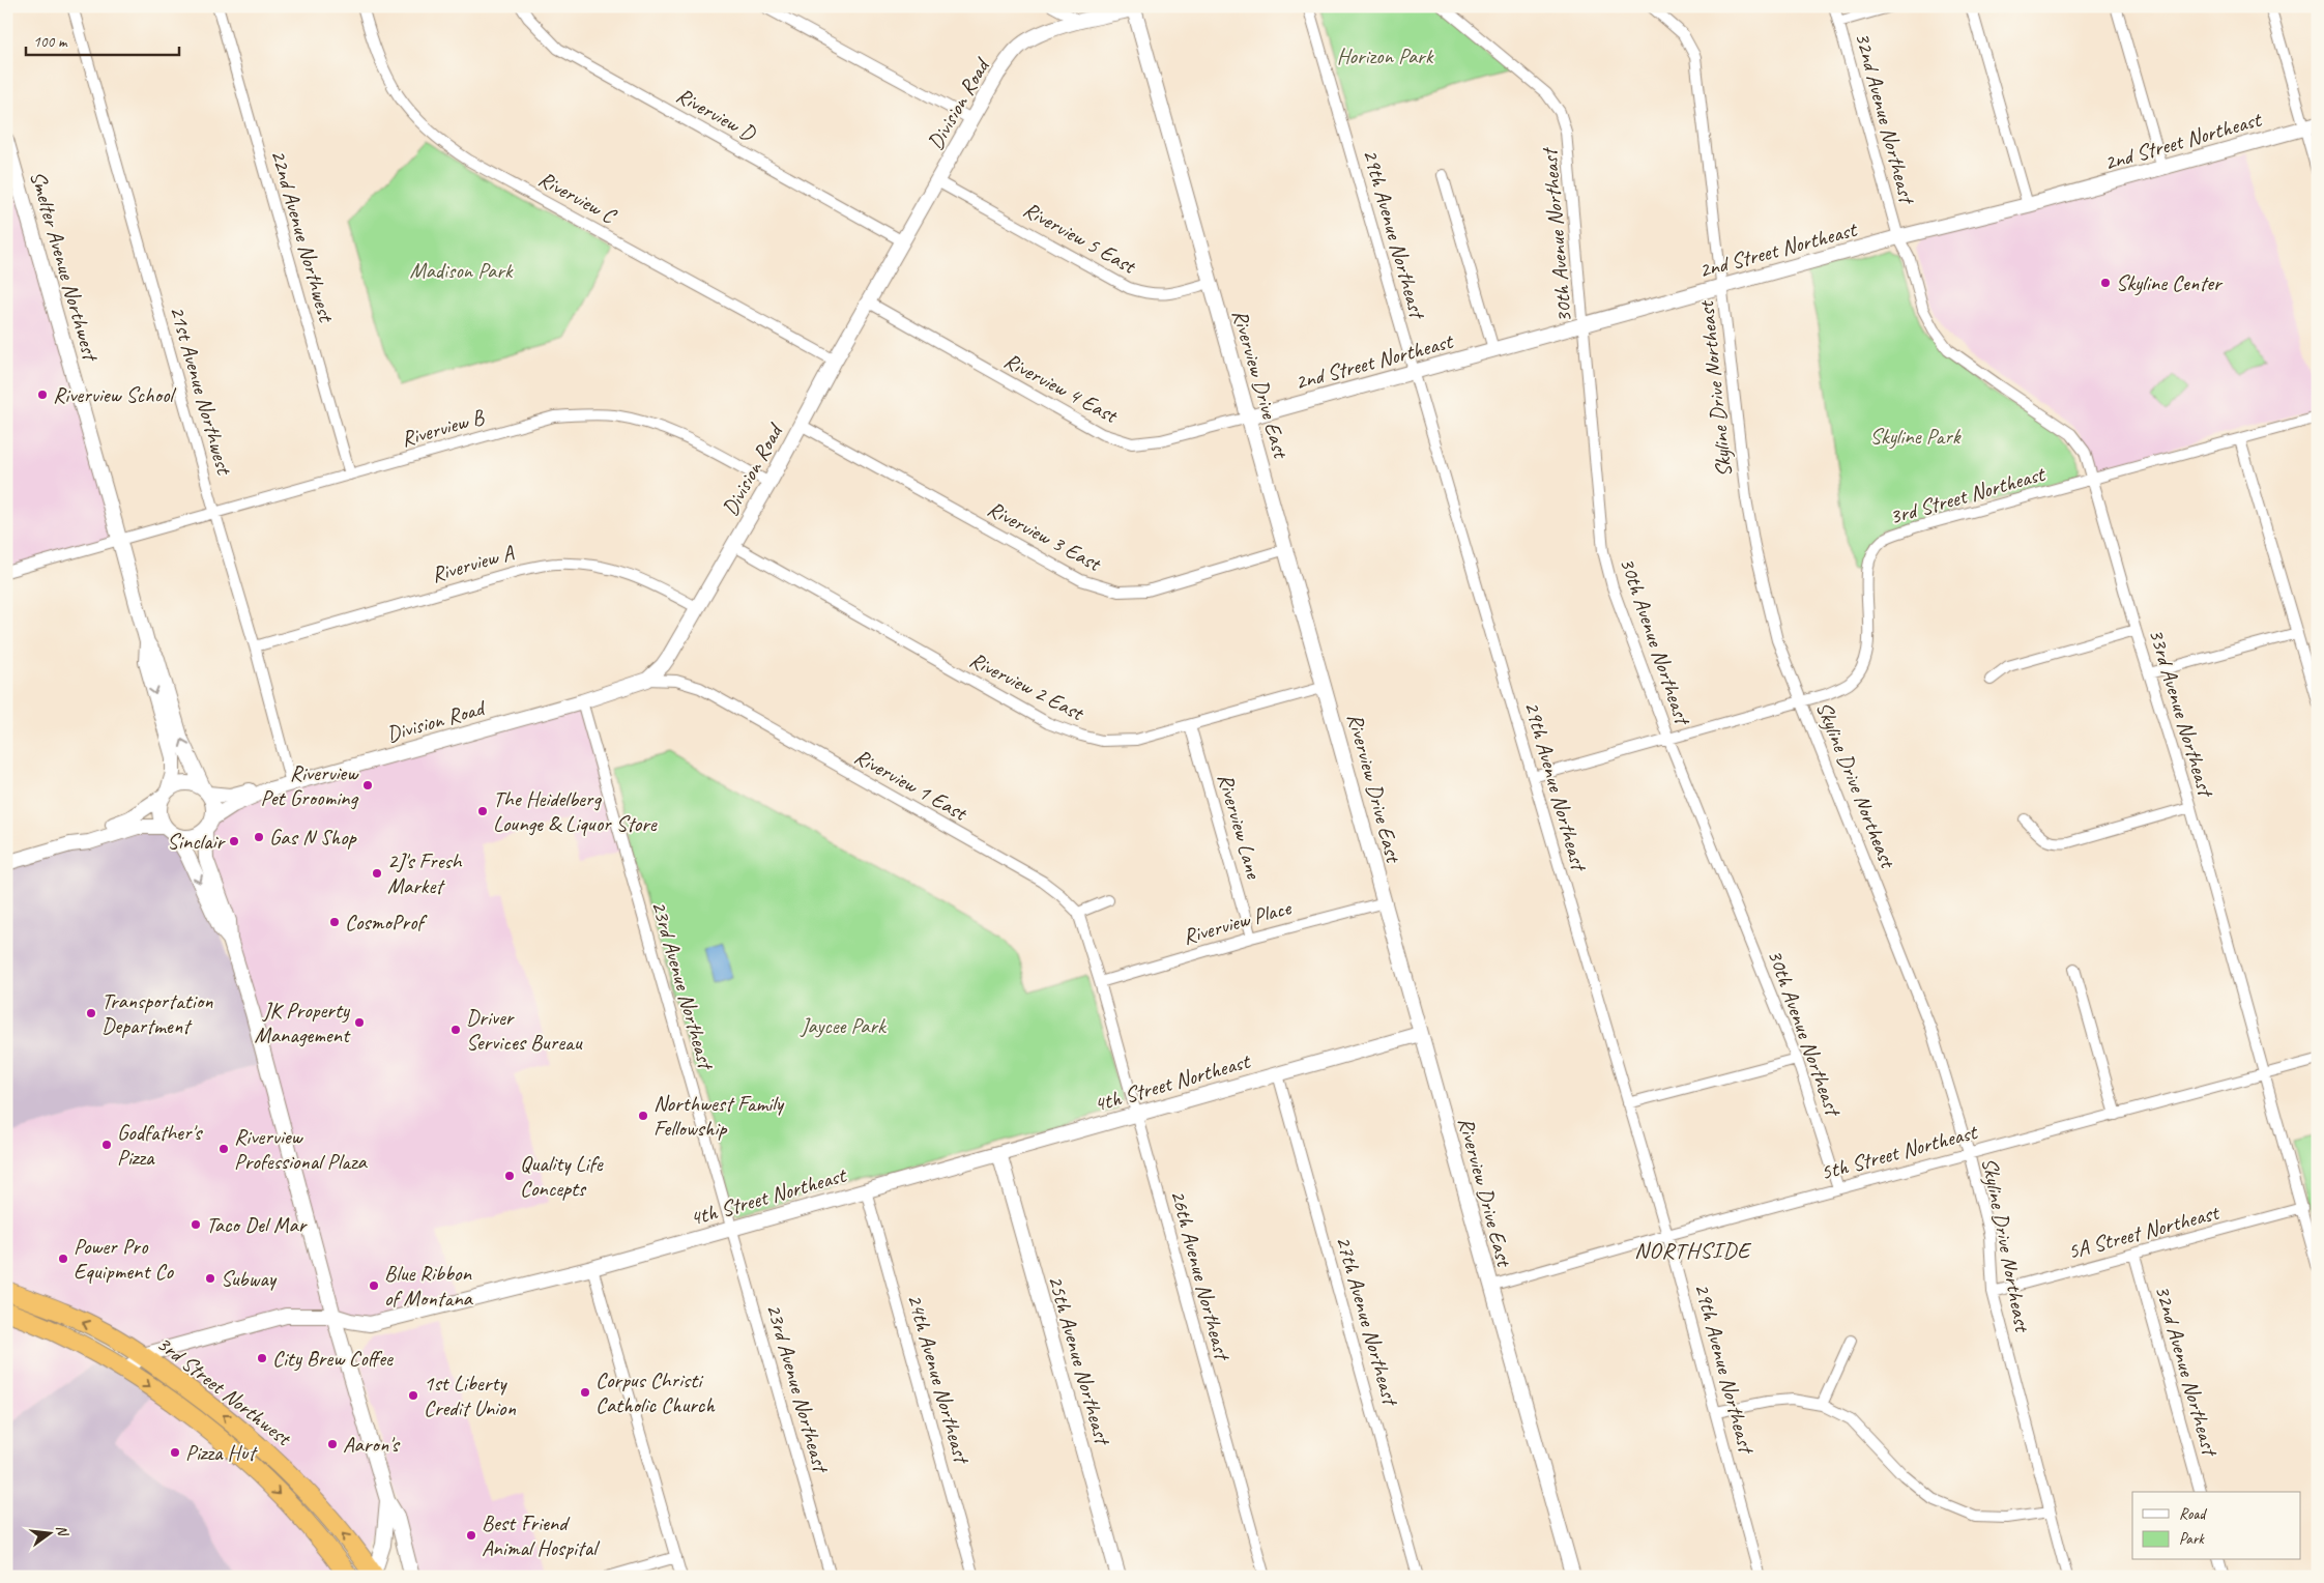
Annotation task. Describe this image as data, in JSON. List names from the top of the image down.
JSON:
{
  "streets": {
    "highway": ["3rd Street Northwest"],
    "street": [
      "Division Road",
      "Riverview D",
      "32nd Avenue Northeast",
      "2nd Street Northeast",
      "Riverview C",
      "29th Avenue Northeast",
      "22nd Avenue Northwest",
      "30th Avenue Northeast",
      "Riverview 5 East",
      "Smelter Avenue Northwest",
      "Riverview Drive East",
      "Riverview 4 East",
      "21st Avenue Northwest",
      "Skyline Drive Northeast",
      "Riverview B",
      "3rd Street Northeast",
      "Riverview 3 East",
      "Riverview A",
      "Riverview 2 East",
      "33rd Avenue Northeast",
      "Riverview 1 East",
      "Riverview Lane",
      "Riverview Place",
      "23rd Avenue Northeast",
      "4th Street Northeast",
      "5th Street Northeast",
      "5A Street Northeast",
      "26th Avenue Northeast",
      "27th Avenue Northeast",
      "25th Avenue Northeast",
      "24th Avenue Northeast"
    ]
  },
  "crossings": [
    ["Division Road", "Riverview D"],
    ["Division Road", "Riverview C"],
    ["Division Road", "Riverview 5 East"],
    ["Division Road", "Smelter Avenue Northwest"],
    ["Division Road", "Riverview Drive East"],
    ["Division Road", "Riverview 4 East"],
    ["Division Road", "21st Avenue Northwest"],
    ["Division Road", "Riverview B"],
    ["Division Road", "Riverview 3 East"],
    ["Division Road", "Riverview A"],
    ["Division Road", "Riverview 2 East"],
    ["Division Road", "Riverview 1 East"],
    ["Division Road", "23rd Avenue Northeast"],
    ["32nd Avenue Northeast", "2nd Street Northeast"],
    ["32nd Avenue Northeast", "33rd Avenue Northeast"],
    ["32nd Avenue Northeast", "5A Street Northeast"],
    ["2nd Street Northeast", "29th Avenue Northeast"],
    ["2nd Street Northeast", "30th Avenue Northeast"],
    ["2nd Street Northeast", "Riverview Drive East"],
    ["2nd Street Northeast", "Riverview 4 East"],
    ["2nd Street Northeast", "Skyline Drive Northeast"],
    ["2nd Street Northeast", "33rd Avenue Northeast"],
    ["29th Avenue Northeast", "3rd Street Northeast"],
    ["29th Avenue Northeast", "5th Street Northeast"],
    ["22nd Avenue Northwest", "Riverview B"],
    ["30th Avenue Northeast", "3rd Street Northeast"],
    ["30th Avenue Northeast", "5th Street Northeast"],
    ["Riverview 5 East", "Riverview Drive East"],
    ["Smelter Avenue Northwest", "Riverview B"],
    ["Riverview Drive East", "Riverview 4 East"],
    ["Riverview Drive East", "Riverview 3 East"],
    ["Riverview Drive East", "Riverview 2 East"],
    ["Riverview Drive East", "Riverview Place"],
    ["Riverview Drive East", "4th Street Northeast"],
    ["Riverview Drive East", "5th Street Northeast"],
    ["21st Avenue Northwest", "Riverview B"],
    ["21st Avenue Northwest", "Riverview A"],
    ["Skyline Drive Northeast", "3rd Street Northeast"],
    ["Skyline Drive Northeast", "5th Street Northeast"],
    ["Skyline Drive Northeast", "5A Street Northeast"],
    ["3rd Street Northeast", "33rd Avenue Northeast"],
    ["Riverview 2 East", "Riverview Lane"],
    ["33rd Avenue Northeast", "5th Street Northeast"],
    ["33rd Avenue Northeast", "5A Street Northeast"],
    ["Riverview 1 East", "Riverview Place"],
    ["Riverview 1 East", "26th Avenue Northeast"],
    ["Riverview Lane", "Riverview Place"],
    ["Riverview Place", "26th Avenue Northeast"],
    ["23rd Avenue Northeast", "4th Street Northeast"],
    ["4th Street Northeast", "26th Avenue Northeast"],
    ["4th Street Northeast", "27th Avenue Northeast"],
    ["4th Street Northeast", "25th Avenue Northeast"],
    ["4th Street Northeast", "24th Avenue Northeast"],
    ["4th Street Northeast", "3rd Street Northwest"]
  ],
  "districts": ["NORTHSIDE"],
  "parks": [
    "Horizon Park",
    "Madison Park",
    "Skyline Park",
    "Jaycee Park"
  ],
  "places": [
    "Skyline Center",
    "Riverview School",
    "Riverview Pet Grooming",
    "The Heidelberg Lounge & Liquor Store",
    "Gas N Shop",
    "Sinclair",
    "2J's Fresh Market",
    "CosmoProf",
    "Transportation Department",
    "JK Property Management",
    "Driver Services Bureau",
    "Northwest Family Fellowship",
    "Godfather's Pizza",
    "Riverview Professional Plaza",
    "Quality Life Concepts",
    "Taco Del Mar",
    "Power Pro Equipment Co",
    "Subway",
    "Blue Ribbon of Montana",
    "City Brew Coffee",
    "Corpus Christi Catholic Church",
    "1st Liberty Credit Union",
    "Aaron's",
    "Pizza Hut",
    "Best Friend Animal Hospital"
  ],
  "legend": ["Road", "Park"],
  "scale_bar": "100 m",
  "north": "right"
}
